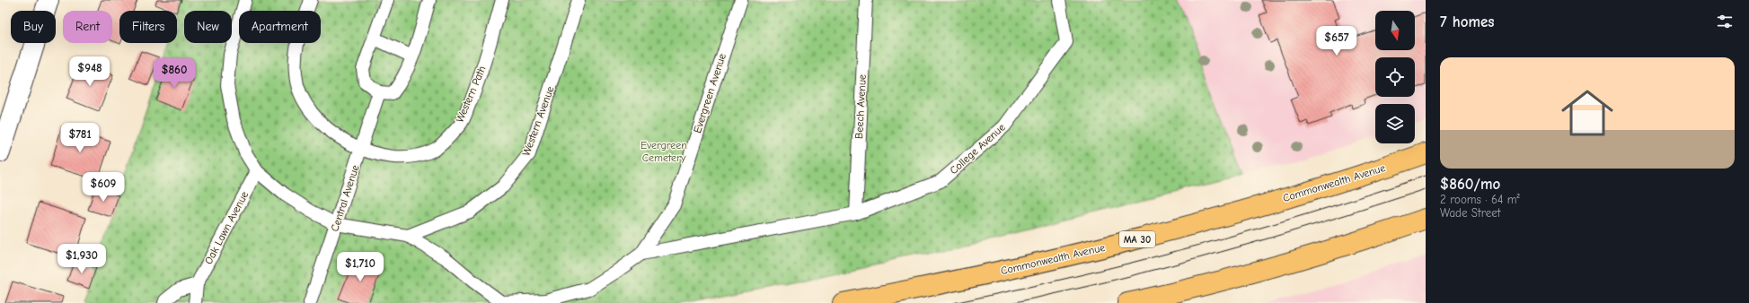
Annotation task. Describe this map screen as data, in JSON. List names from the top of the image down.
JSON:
{
  "streets": {
    "main road": ["Commonwealth Avenue", "MA 30"],
    "lane": [
      "Evergreen Avenue",
      "Western Path",
      "Beech Avenue",
      "Western Avenue",
      "College Avenue",
      "Central Avenue",
      "Oak Lawn Avenue"
    ]
  },
  "crossings": [
    ["Evergreen Avenue", "Western Avenue"],
    ["Evergreen Avenue", "College Avenue"],
    ["Western Path", "Central Avenue"],
    ["Beech Avenue", "College Avenue"]
  ],
  "parks": ["Evergreen Cemetery"],
  "north": "bottom",
  "page": {
    "heading": "7 homes",
    "chip": [
      "Buy",
      "Rent",
      "Filters",
      "New",
      "Apartment"
    ],
    "price": [
      "$657",
      "$948",
      "$860",
      "$781",
      "$609",
      "$1,930",
      "$1,710"
    ],
    "list": [
      {
        "name": "$860/mo",
        "note": "2 rooms · 64 m² · Wade Street"
      }
    ]
  }
}
